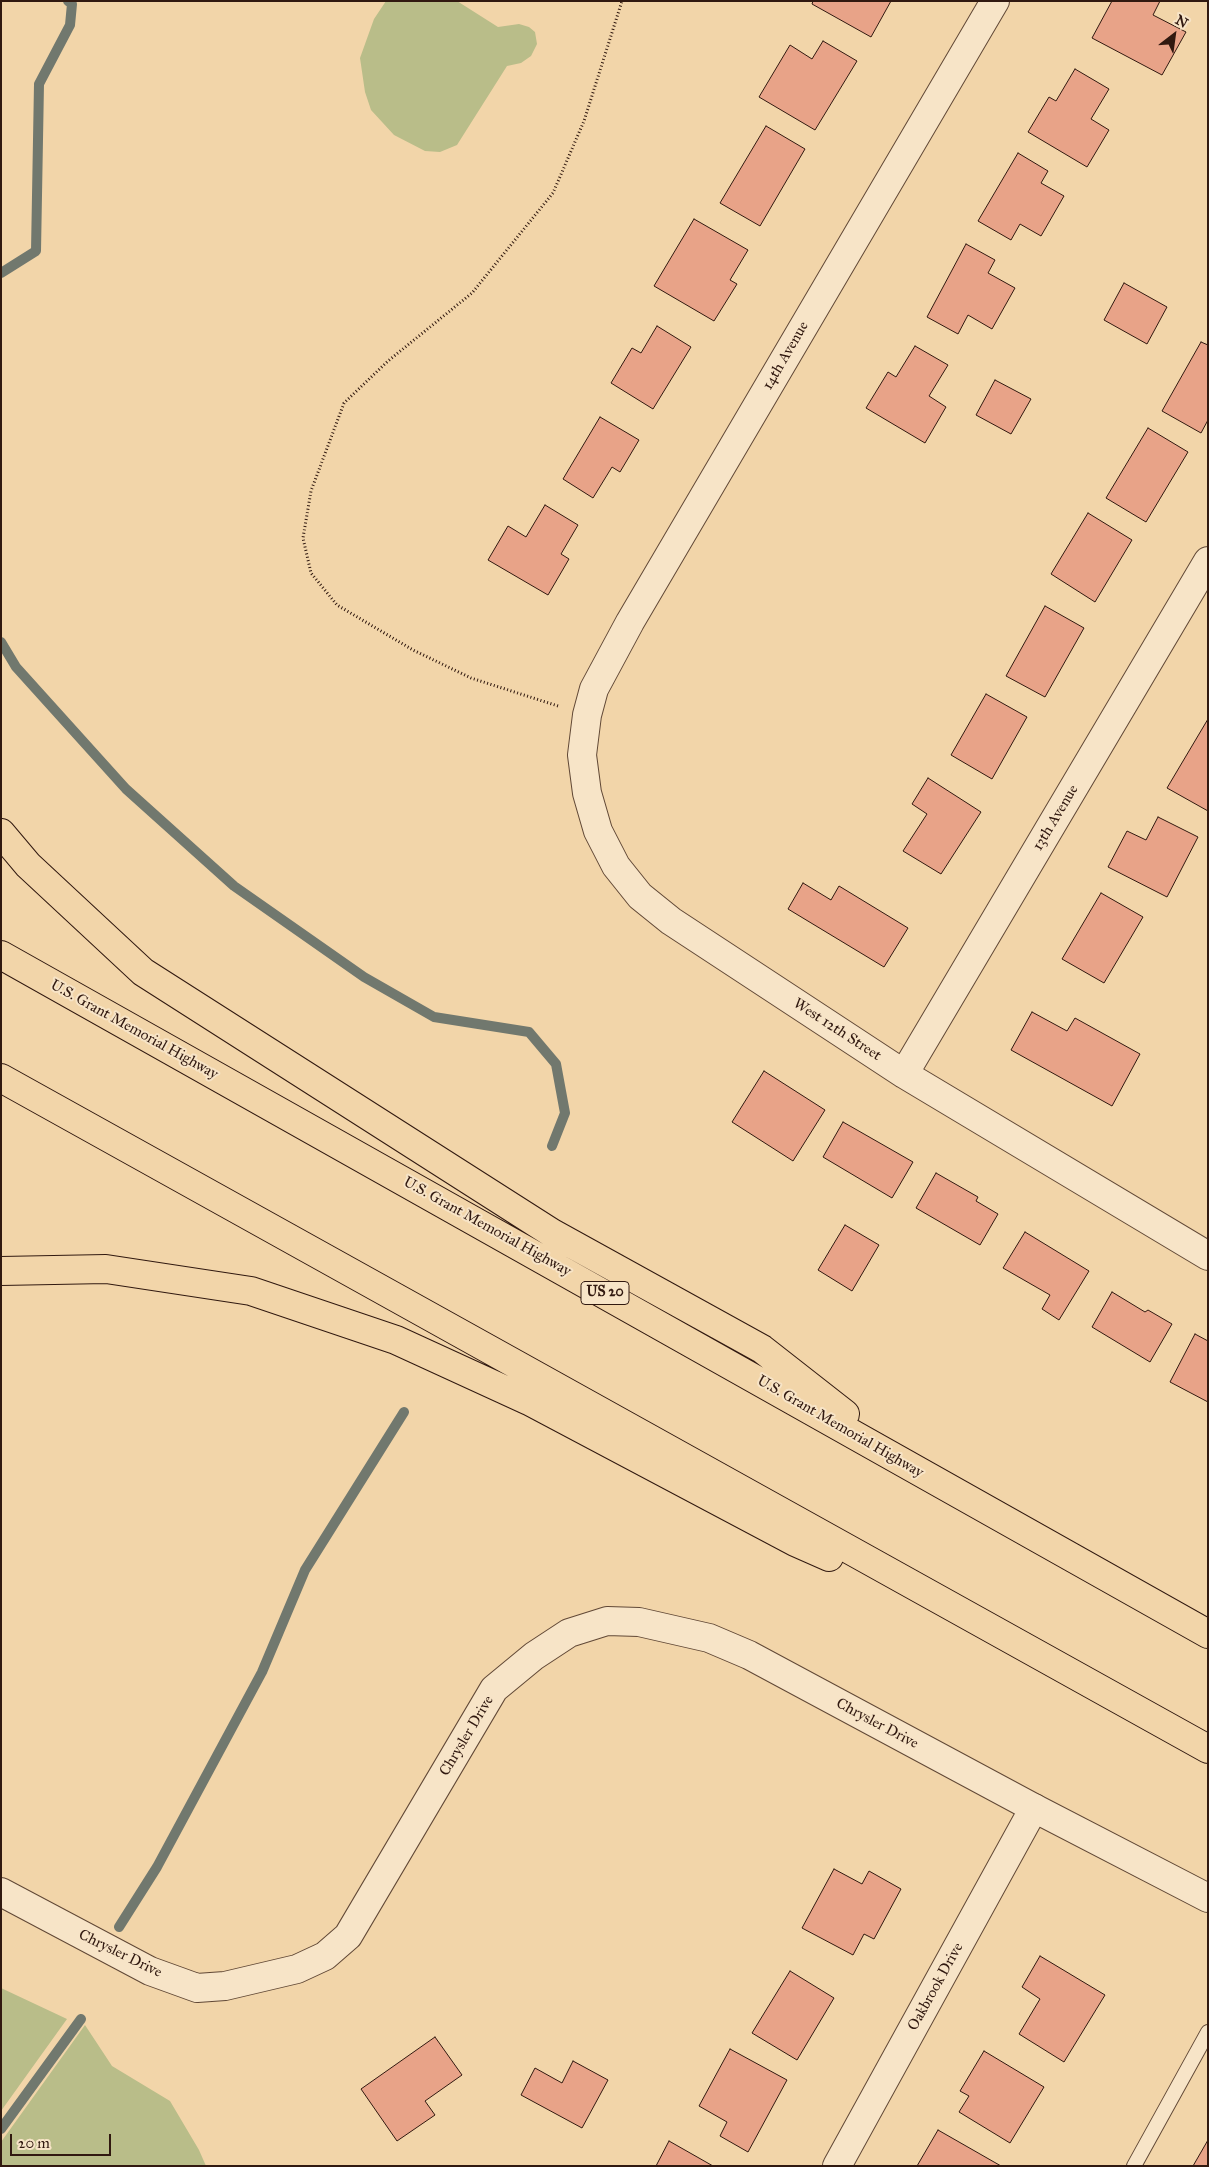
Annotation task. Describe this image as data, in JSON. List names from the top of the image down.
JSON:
{
  "streets": {
    "main road": ["U.S. Grant Memorial Highway", "US 20"],
    "street": [
      "14th Avenue",
      "13th Avenue",
      "West 12th Street",
      "Chrysler Drive",
      "Oakbrook Drive"
    ]
  },
  "crossings": [
    ["14th Avenue", "West 12th Street"],
    ["13th Avenue", "West 12th Street"],
    ["Chrysler Drive", "Oakbrook Drive"]
  ],
  "scale_bar": "20 m",
  "north": "top right"
}
